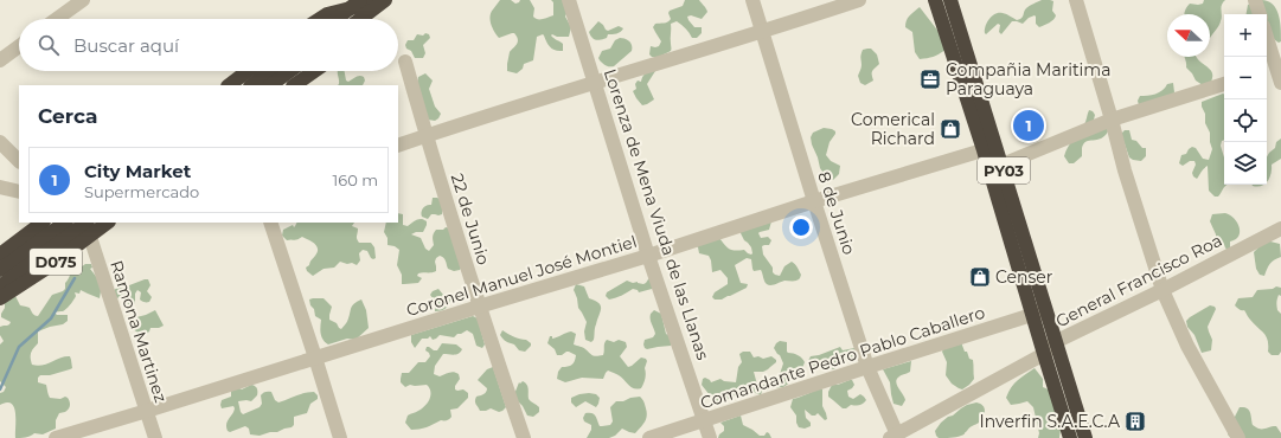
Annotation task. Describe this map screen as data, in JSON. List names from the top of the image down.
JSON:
{
  "streets": {
    "highway": ["PY03", "D075"],
    "street": [
      "8 de Junio",
      "Lorenza de Mena Viuda de las Llanas",
      "22 de Junio",
      "Coronel Manuel José Montiel",
      "General Francisco Roa",
      "Ramona Martinez",
      "Comandante Pedro Pablo Caballero"
    ]
  },
  "crossings": [
    ["PY03", "Coronel Manuel José Montiel"],
    ["PY03", "General Francisco Roa"],
    ["PY03", "Comandante Pedro Pablo Caballero"],
    ["8 de Junio", "Coronel Manuel José Montiel"],
    ["8 de Junio", "General Francisco Roa"],
    ["8 de Junio", "Comandante Pedro Pablo Caballero"],
    ["Lorenza de Mena Viuda de las Llanas", "Coronel Manuel José Montiel"],
    ["Lorenza de Mena Viuda de las Llanas", "Comandante Pedro Pablo Caballero"],
    ["22 de Junio", "Coronel Manuel José Montiel"],
    ["D075", "Ramona Martinez"],
    ["Coronel Manuel José Montiel", "Ramona Martinez"]
  ],
  "places": {
    "office": ["Compañia Maritima Paraguaya"],
    "shop": ["Comerical Richard", "Censer"],
    "building": ["Inverfin S.A.E.C.A"]
  },
  "north": "left",
  "page": {
    "map_buttons": ["+", "−"],
    "search": "Buscar aquí",
    "heading": "Cerca",
    "pins": "1",
    "list": [
      {
        "mark": "1",
        "name": "City Market",
        "note": "Supermercado",
        "value": "160 m"
      }
    ]
  }
}
